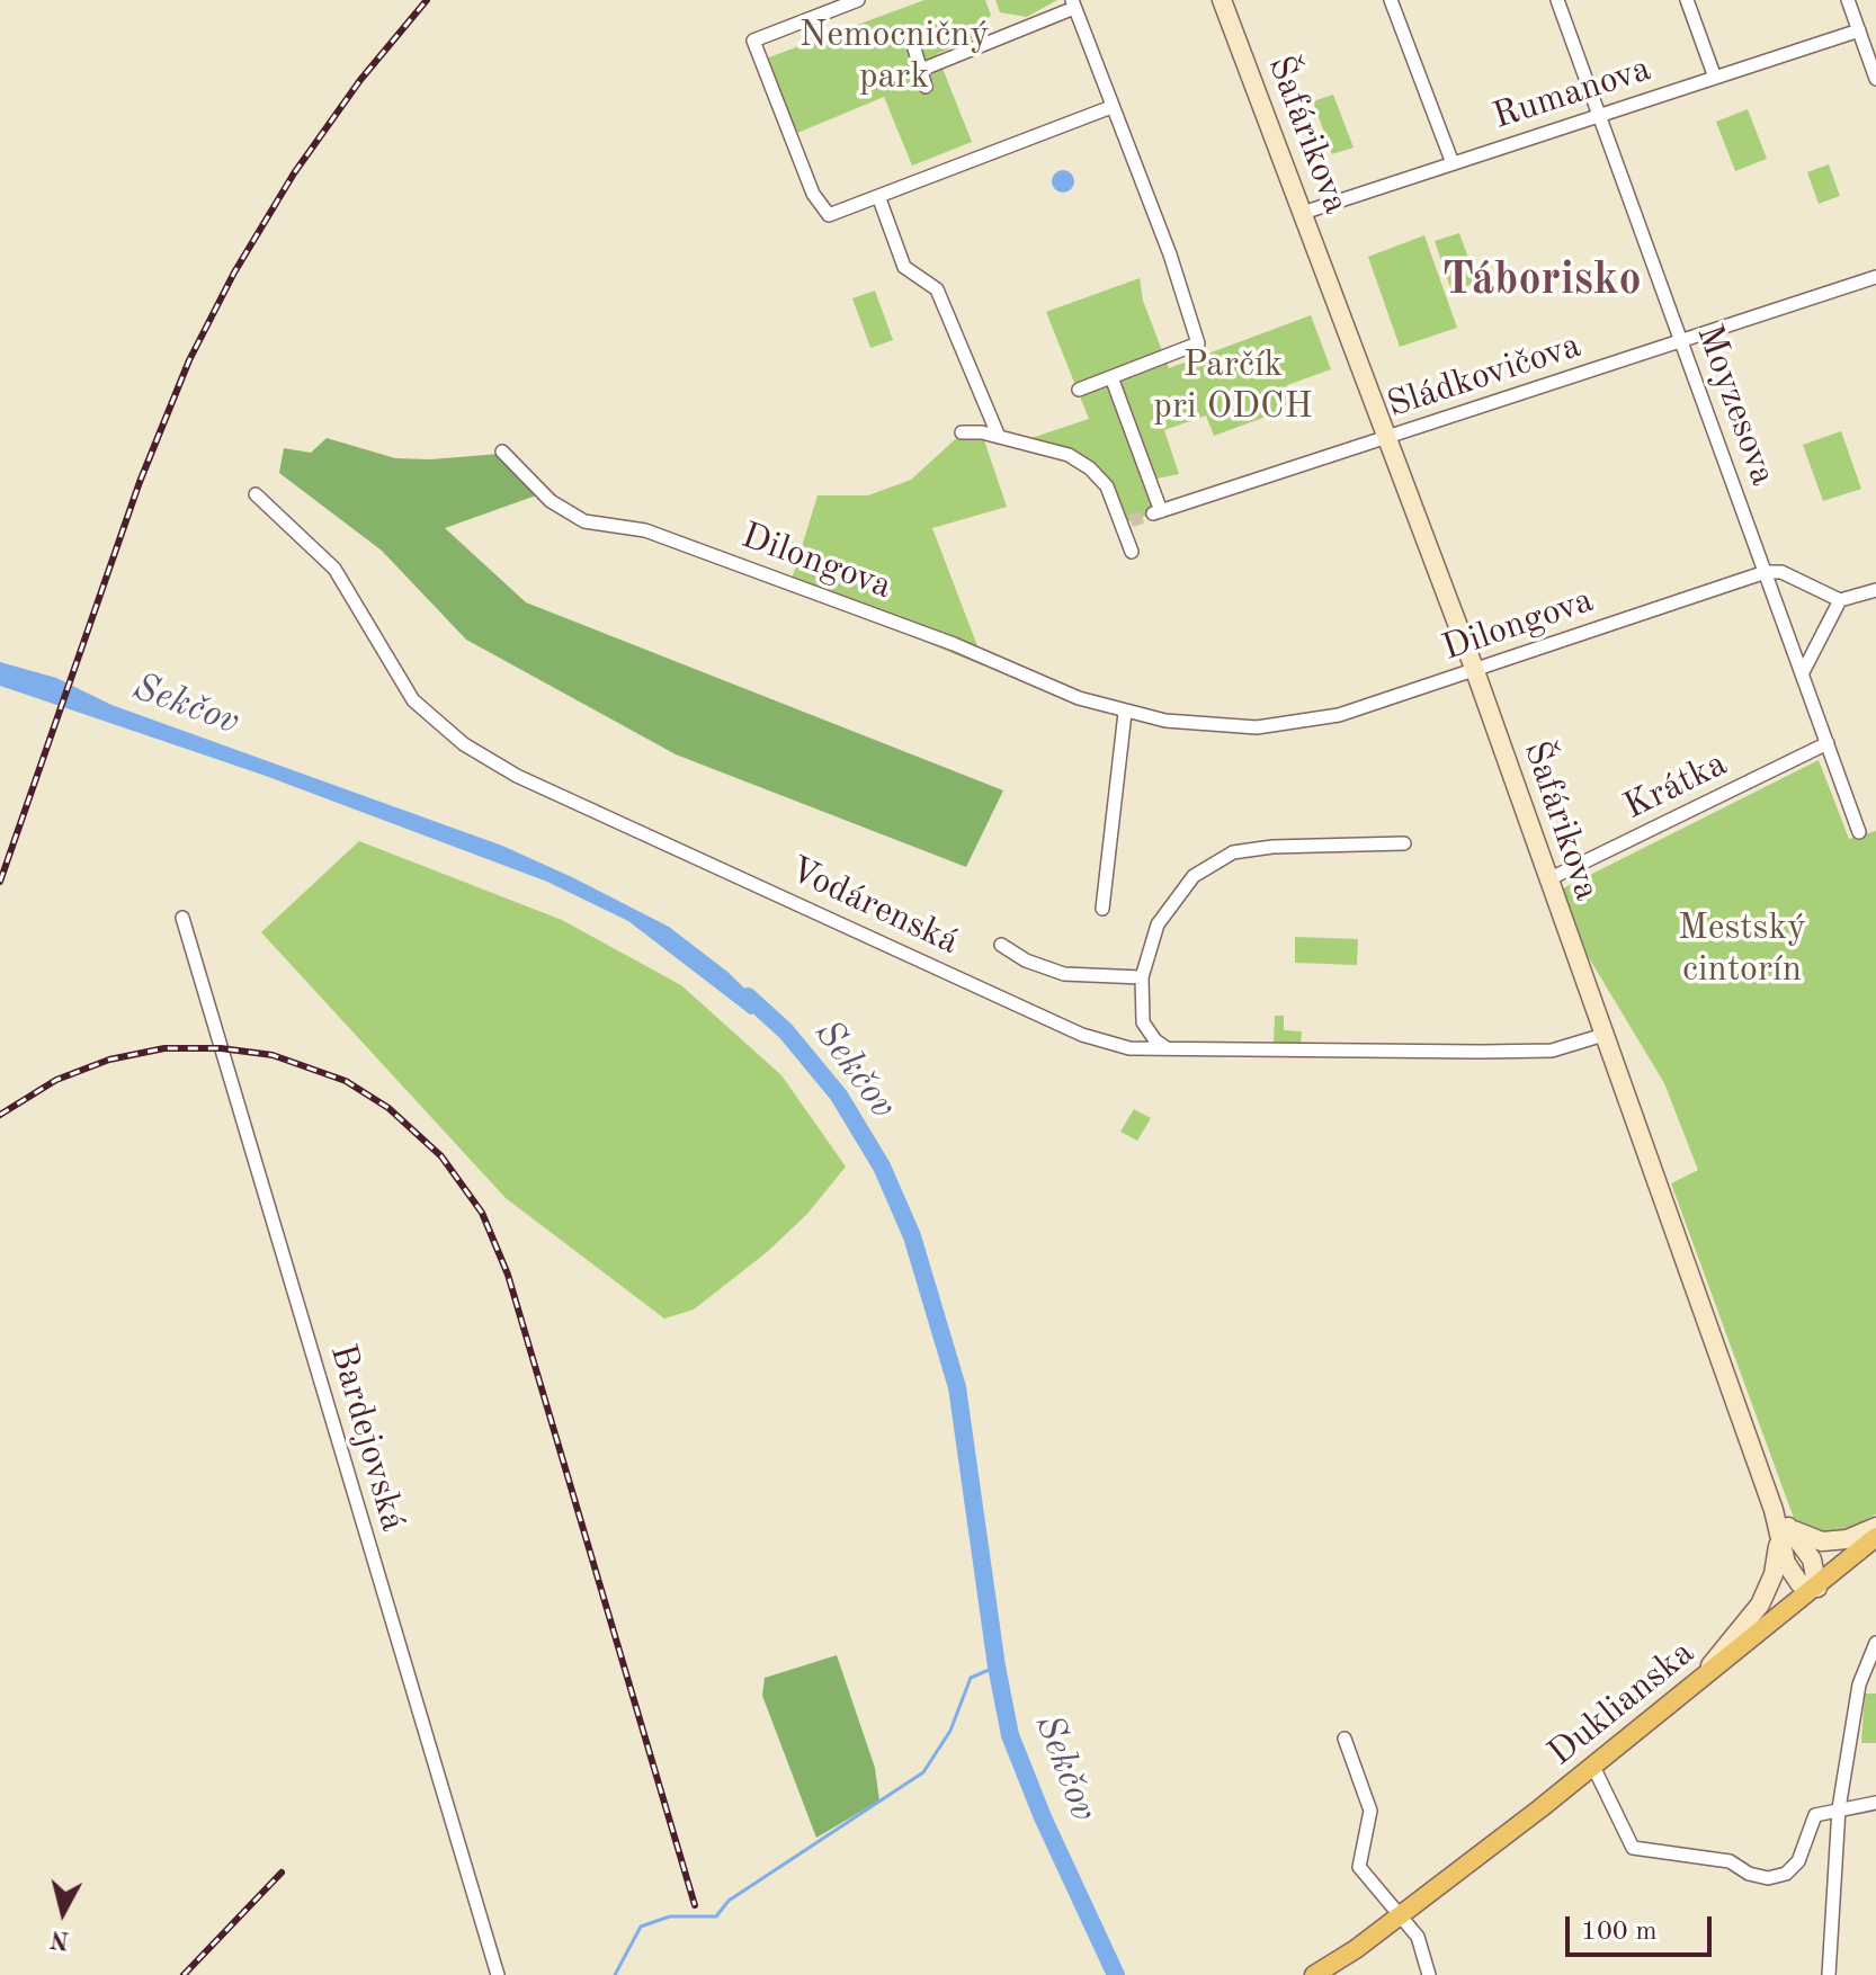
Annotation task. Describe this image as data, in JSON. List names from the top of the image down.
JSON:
{
  "streets": {
    "main road": ["Duklianska"],
    "street": [
      "Rumanova",
      "Šafárikova",
      "Sládkovičova",
      "Moyzesova",
      "Dilongova",
      "Krátka",
      "Vodárenská",
      "Bardejovská"
    ]
  },
  "crossings": [
    ["Rumanova", "Šafárikova"],
    ["Rumanova", "Moyzesova"],
    ["Šafárikova", "Sládkovičova"],
    ["Šafárikova", "Dilongova"],
    ["Šafárikova", "Krátka"],
    ["Šafárikova", "Vodárenská"],
    ["Šafárikova", "Duklianska"],
    ["Sládkovičova", "Moyzesova"],
    ["Moyzesova", "Dilongova"],
    ["Moyzesova", "Krátka"]
  ],
  "districts": ["Táborisko"],
  "water": ["Sekčov"],
  "parks": ["Nemocničný park", "Parčík pri ODCH", "Mestský cintorín"],
  "scale_bar": "100 m",
  "north": "bottom"
}
